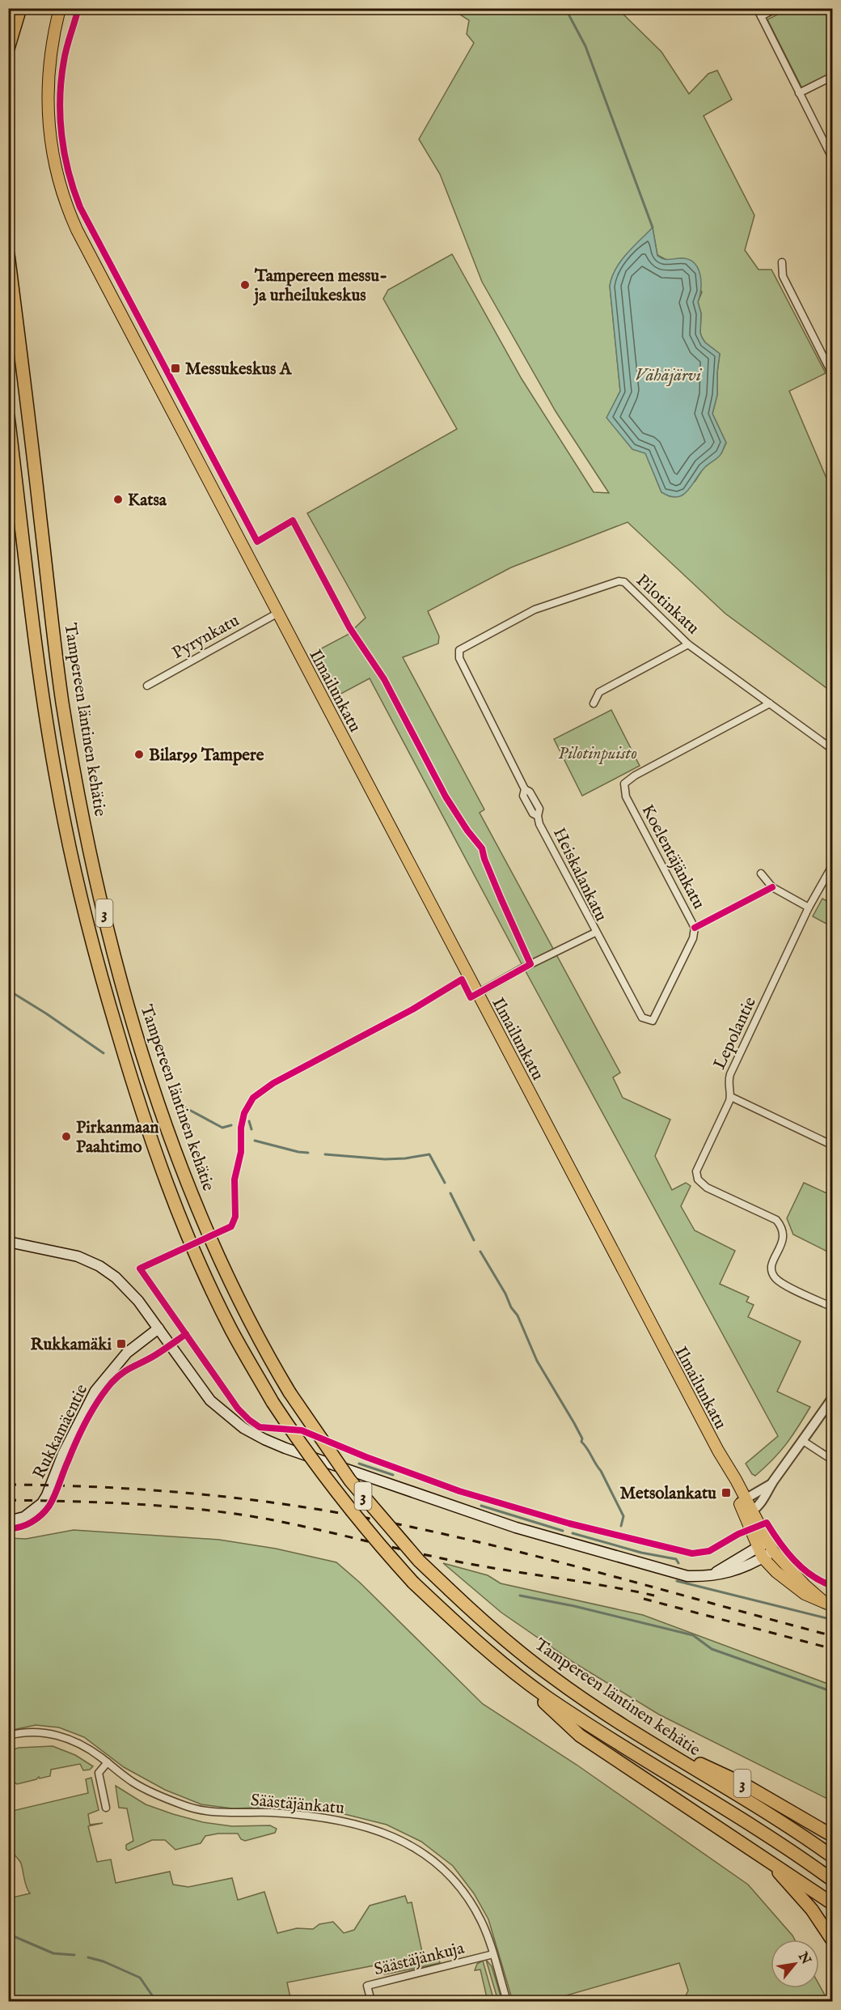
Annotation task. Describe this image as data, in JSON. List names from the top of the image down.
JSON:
{
  "streets": {
    "highway": ["Tampereen läntinen kehätie", "3"],
    "main road": ["Ilmailunkatu", "Rukkamäentie"],
    "street": [
      "Pilotinkatu",
      "Pyrynkatu",
      "Koelentäjänkatu",
      "Heiskalankatu",
      "Lepolantie",
      "Säästäjänkatu",
      "Säästäjänkuja"
    ]
  },
  "crossings": [
    ["Pilotinkatu", "Koelentäjänkatu"],
    ["Pilotinkatu", "Heiskalankatu"],
    ["Pyrynkatu", "Ilmailunkatu"],
    ["Ilmailunkatu", "Heiskalankatu"],
    ["Tampereen läntinen kehätie", "3"],
    ["Koelentäjänkatu", "Heiskalankatu"],
    ["Säästäjänkatu", "Säästäjänkuja"]
  ],
  "water": ["Vähäjärvi"],
  "parks": ["Pilotinpuisto"],
  "places": {
    "other": [
      "Tampereen messu- ja urheilukeskus",
      "Katsa",
      "Bilar99 Tampere",
      "Pirkanmaan Paahtimo"
    ],
    "transit": ["Messukeskus A", "Rukkamäki", "Metsolankatu"]
  },
  "north": "top right"
}
